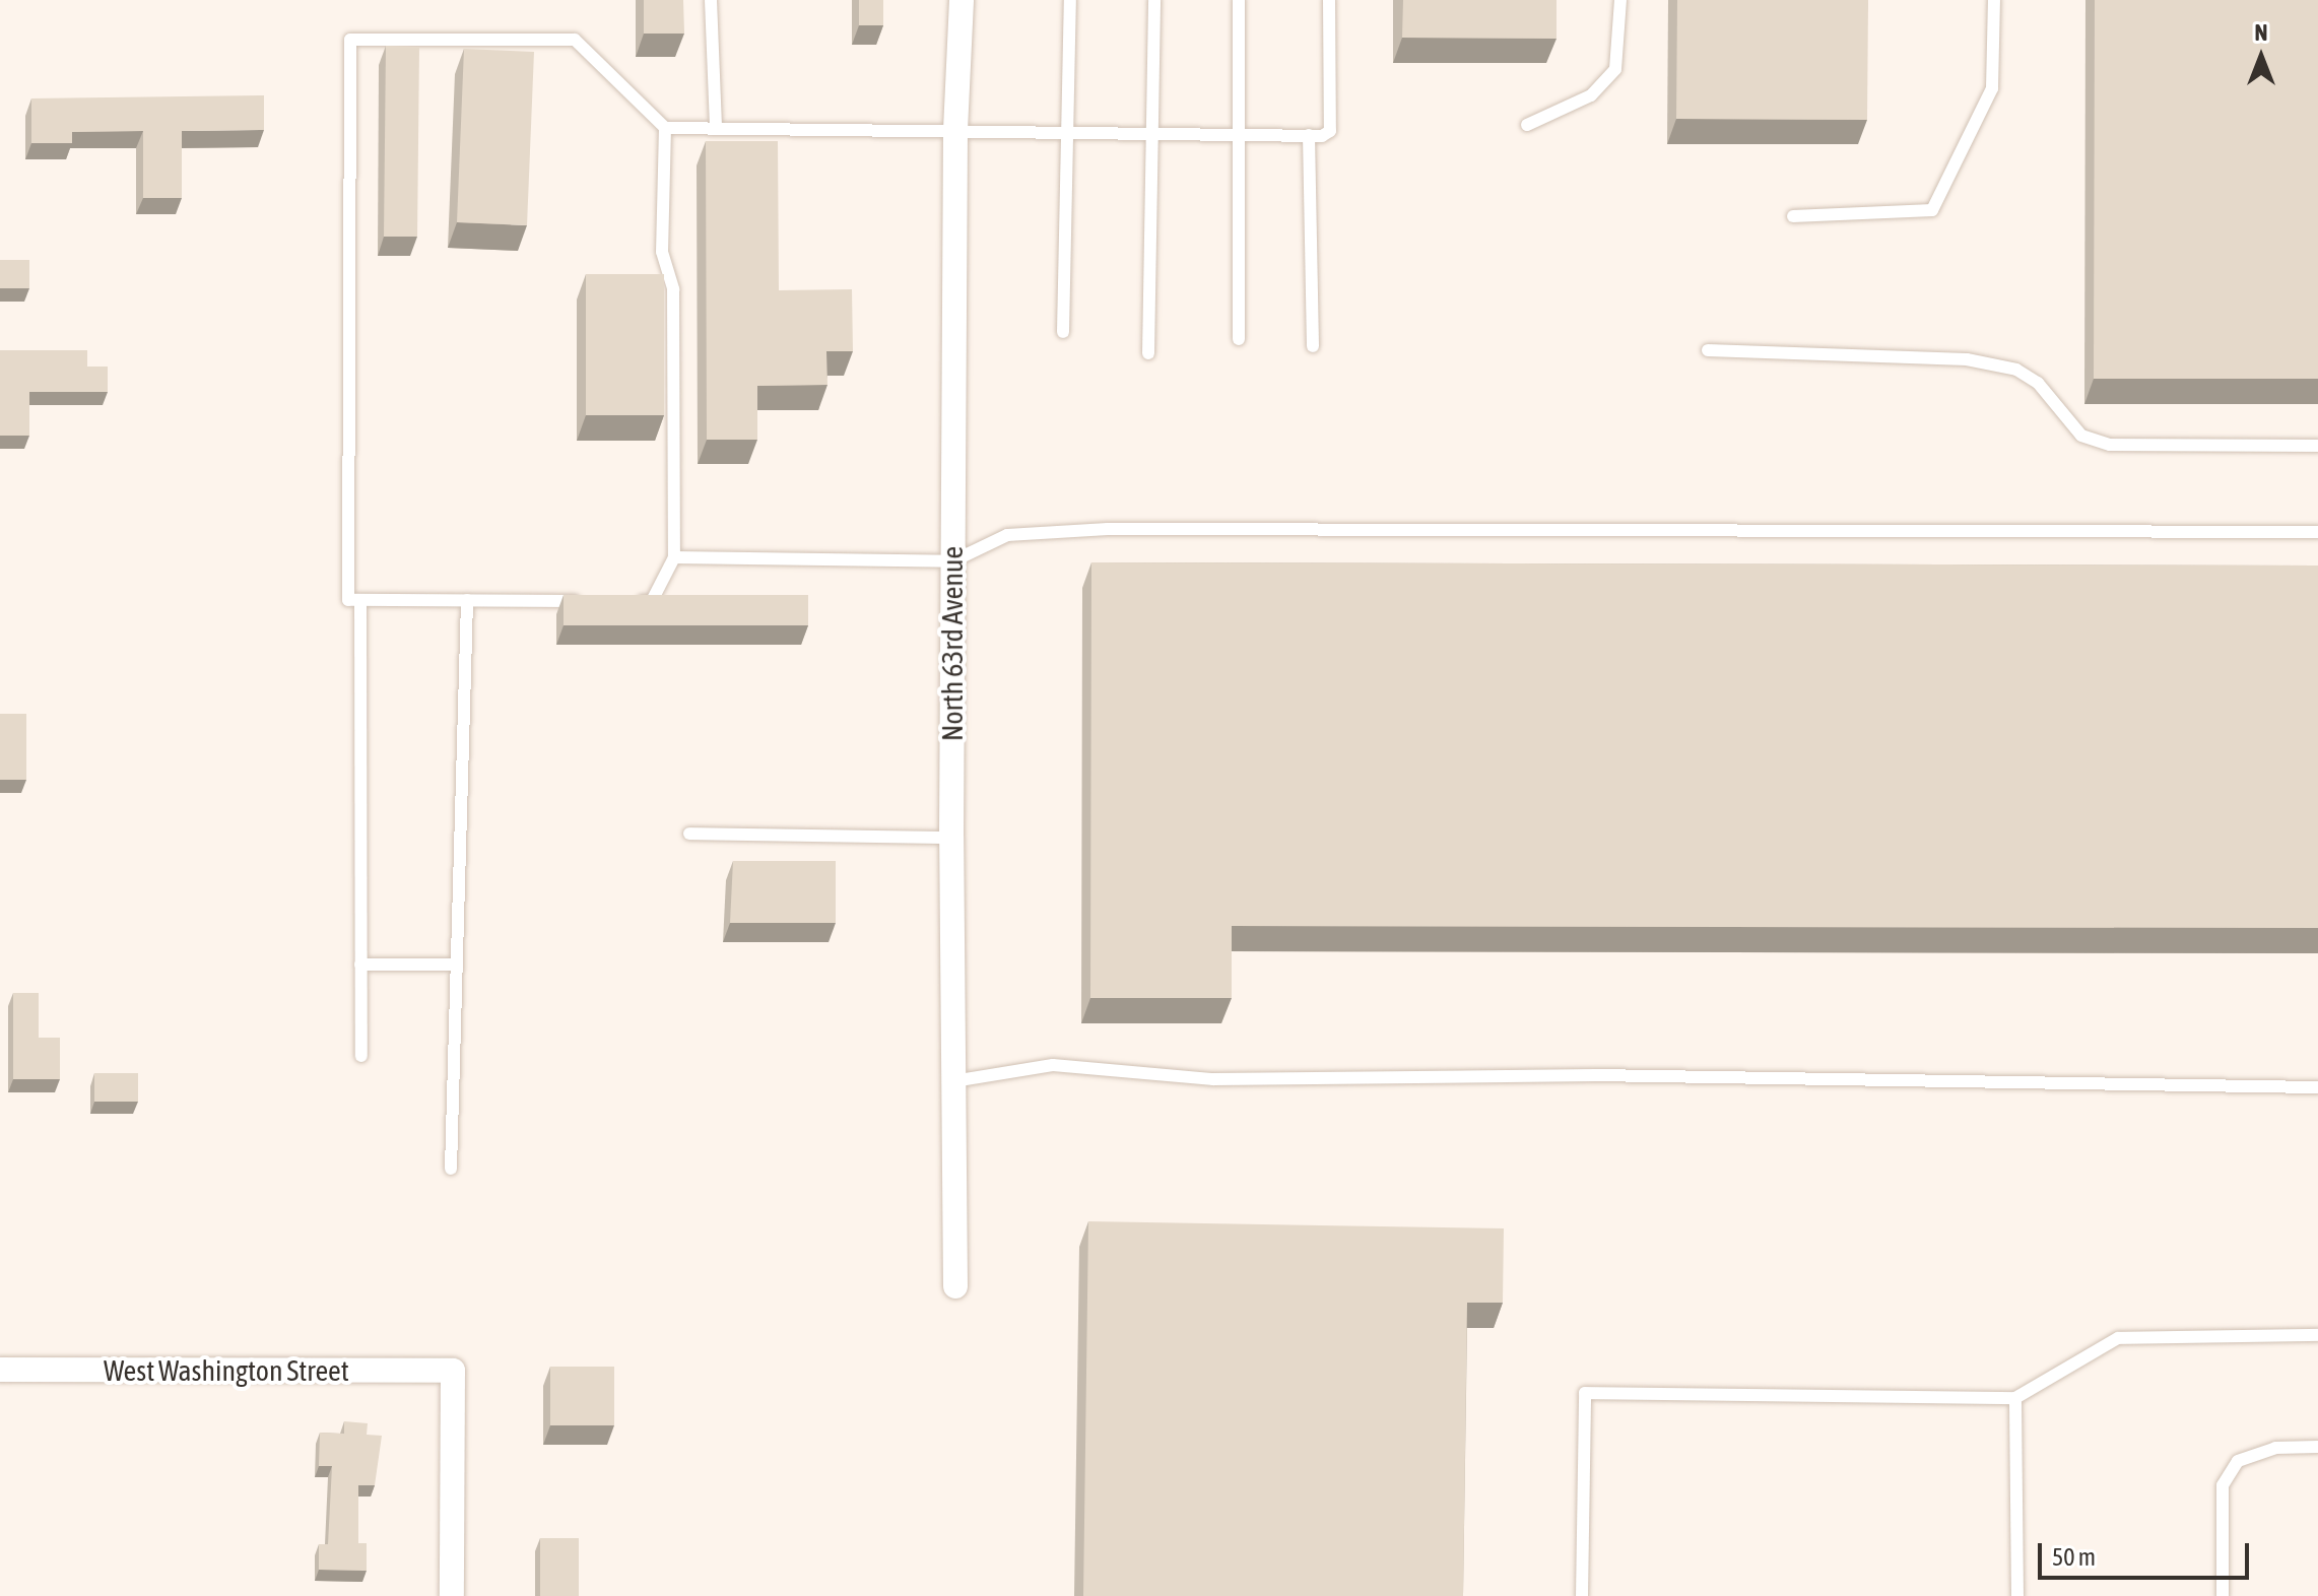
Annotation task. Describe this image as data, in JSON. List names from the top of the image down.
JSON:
{
  "streets": {
    "street": ["North 63rd Avenue", "West Washington Street"]
  },
  "scale_bar": "50 m",
  "north": "top"
}
